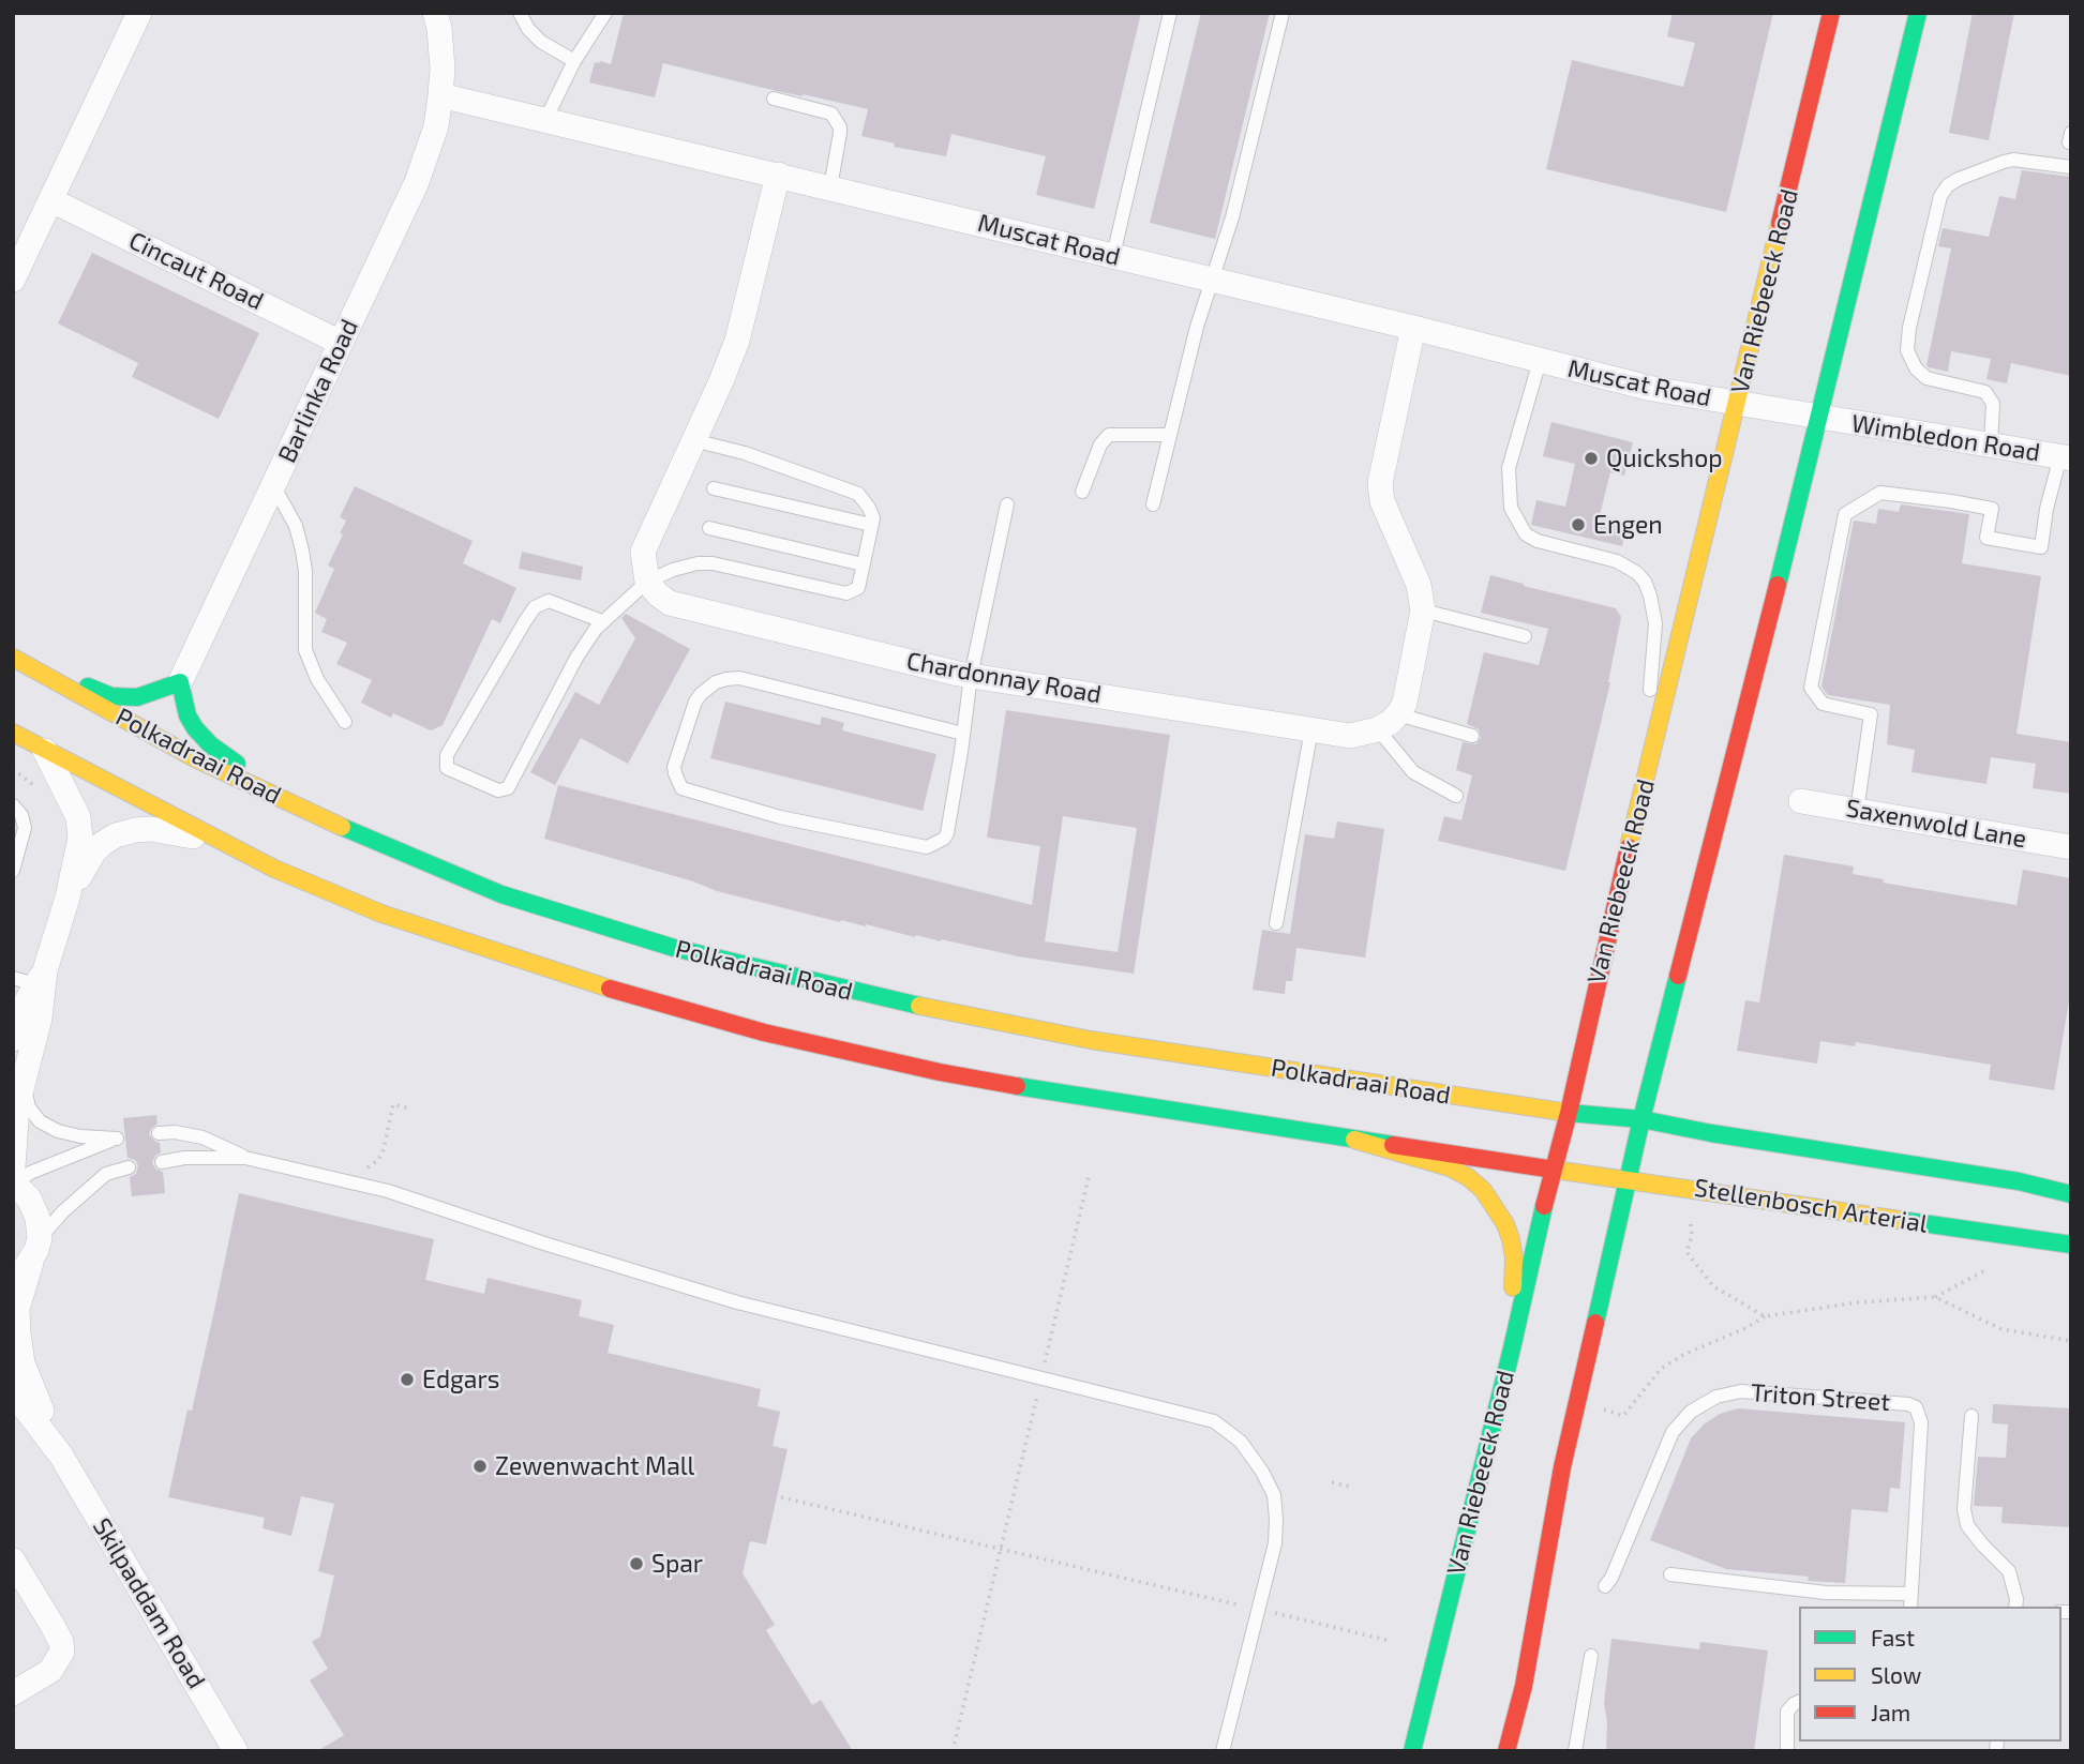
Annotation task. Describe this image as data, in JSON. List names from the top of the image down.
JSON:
{
  "streets": {
    "main road": ["Van Riebeeck Road", "Polkadraai Road", "Stellenbosch Arterial"],
    "street": [
      "Muscat Road",
      "Cincaut Road",
      "Barlinka Road",
      "Wimbledon Road",
      "Chardonnay Road",
      "Saxenwold Lane",
      "Skilpaddam Road"
    ],
    "lane": ["Triton Street"]
  },
  "crossings": [
    ["Muscat Road", "Van Riebeeck Road"],
    ["Muscat Road", "Barlinka Road"],
    ["Muscat Road", "Wimbledon Road"],
    ["Cincaut Road", "Barlinka Road"],
    ["Van Riebeeck Road", "Polkadraai Road"],
    ["Van Riebeeck Road", "Stellenbosch Arterial"]
  ],
  "places": [
    "Quickshop",
    "Engen",
    "Edgars",
    "Zewenwacht Mall",
    "Spar"
  ],
  "legend": ["Fast", "Slow", "Jam"]
}
